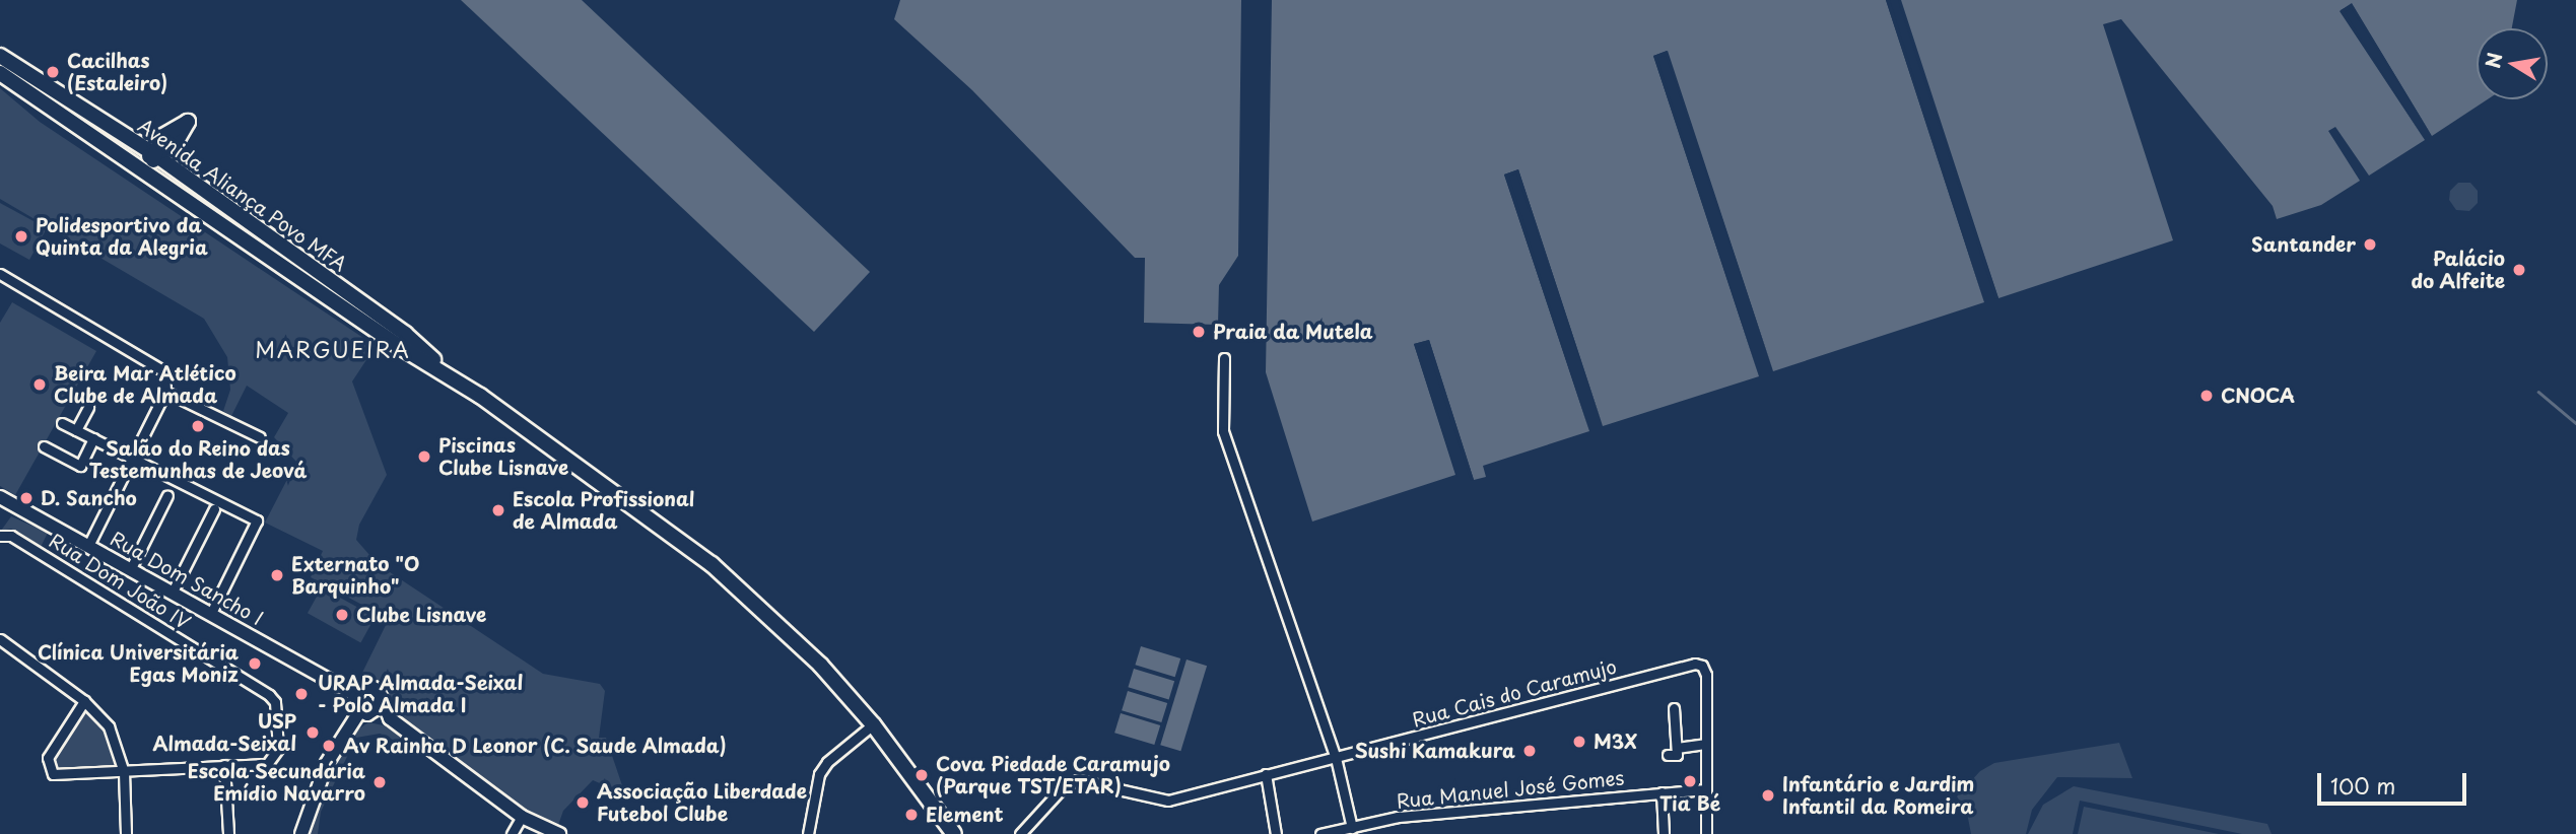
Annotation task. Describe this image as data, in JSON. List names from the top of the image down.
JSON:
{
  "streets": {
    "main road": ["Avenida Aliança Povo MFA", "Rua Dom Sancho I"],
    "street": ["Rua Dom João IV", "Rua Cais do Caramujo", "Rua Manuel José Gomes"]
  },
  "districts": ["MARGUEIRA"],
  "places": [
    "Cacilhas (Estaleiro)",
    "Polidesportivo da Quinta da Alegria",
    "Santander",
    "Palácio do Alfeite",
    "Praia da Mutela",
    "Beira Mar Atlético Clube de Almada",
    "CNOCA",
    "Salão do Reino das Testemunhas de Jeová",
    "Piscinas Clube Lisnave",
    "D. Sancho",
    "Escola Profissional de Almada",
    "Externato \"O Barquinho\"",
    "Clube Lisnave",
    "Clínica Universitária Egas Moniz",
    "URAP Almada-Seixal - Polo Almada I",
    "USP Almada-Seixal",
    "M3X",
    "Av Rainha D Leonor (C. Saude Almada)",
    "Sushi Kamakura",
    "Cova Piedade Caramujo (Parque TST/ETAR)",
    "Tia Bé",
    "Escola Secundária Emídio Navarro",
    "Infantário e Jardim Infantil da Romeira",
    "Associação Liberdade Futebol Clube",
    "Element"
  ],
  "scale_bar": "100 m",
  "north": "left"
}
